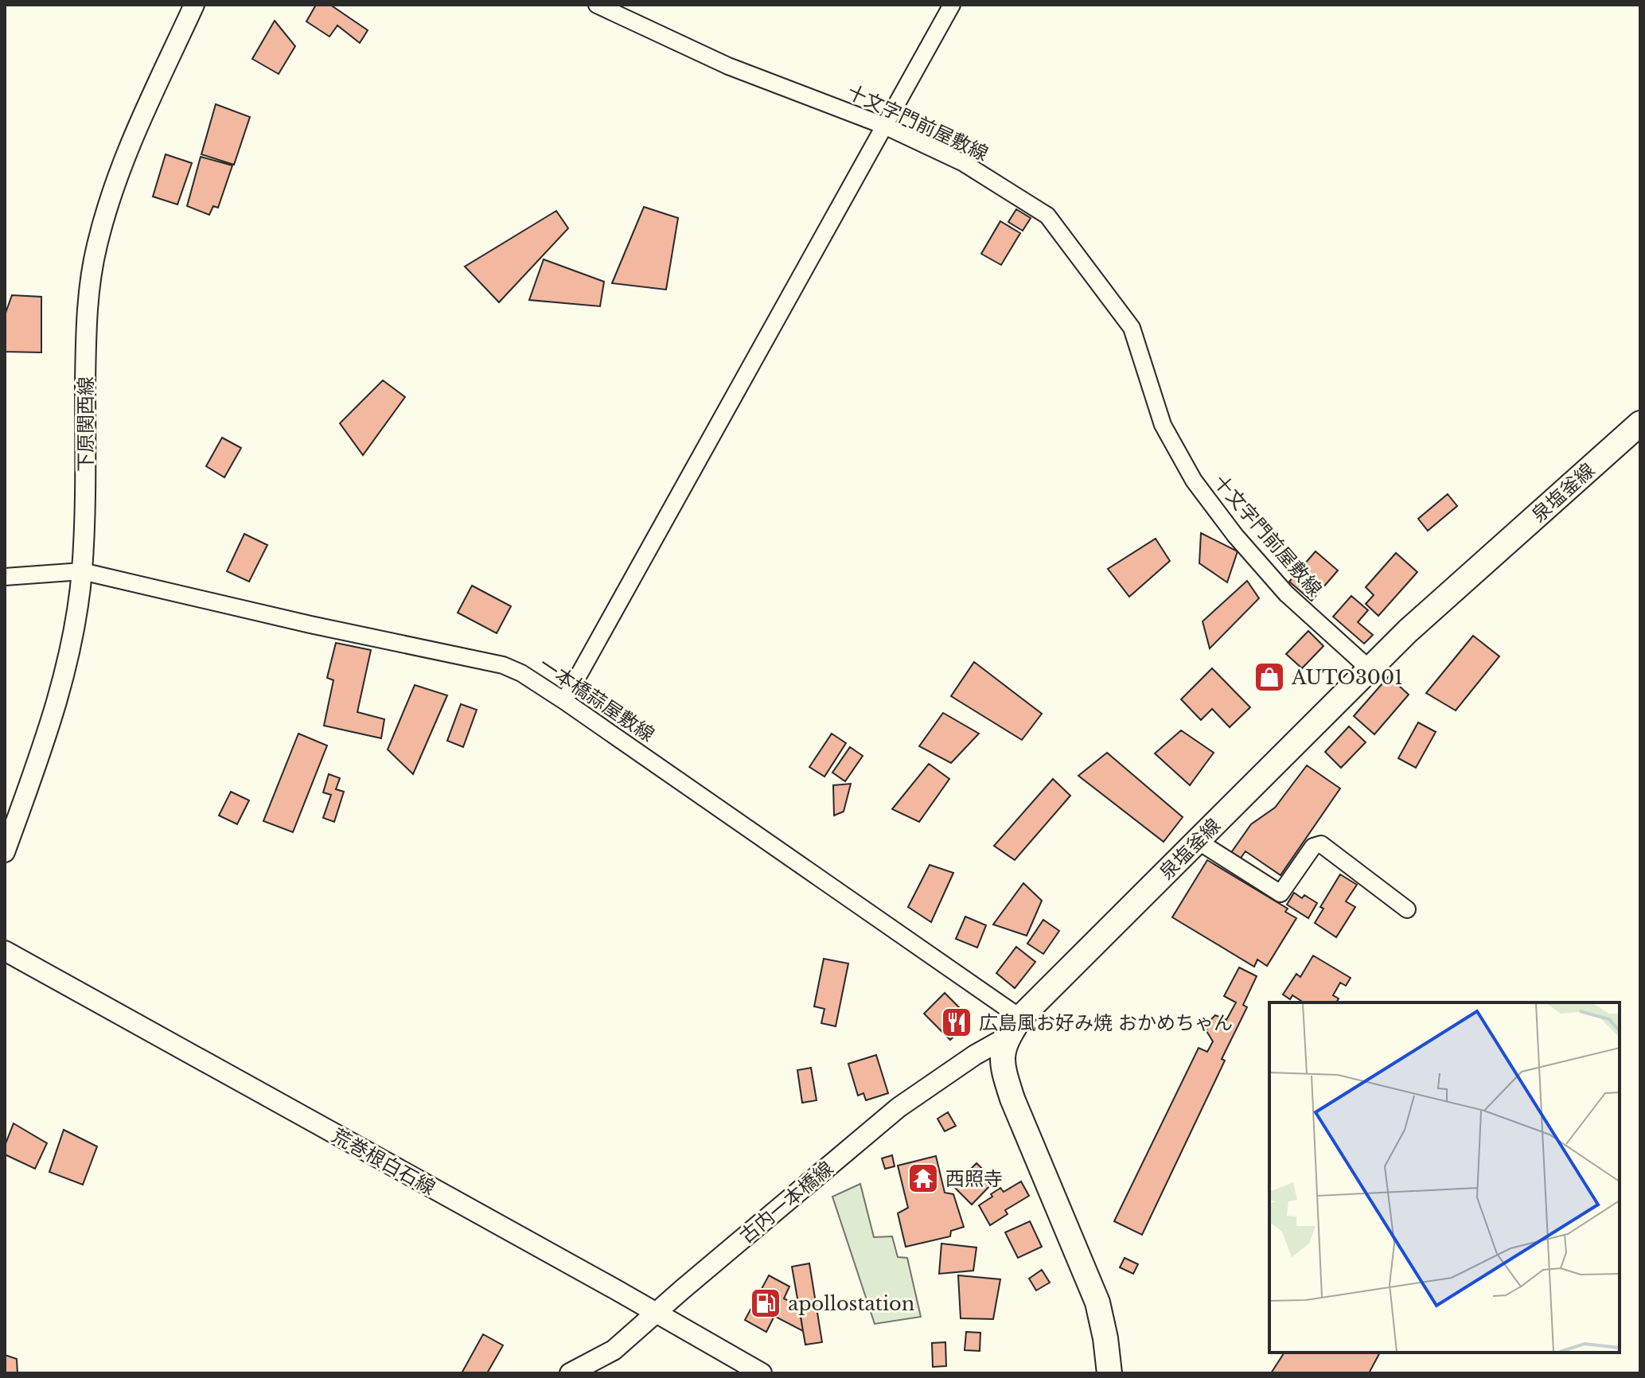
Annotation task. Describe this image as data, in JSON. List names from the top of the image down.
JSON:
{
  "streets": {
    "main road": ["泉塩釜線"],
    "street": [
      "十文字門前屋敷線",
      "下原関西線",
      "一本橋蒜屋敷線",
      "荒巻根白石線",
      "古内一本橋線"
    ]
  },
  "crossings": [
    ["十文字門前屋敷線", "泉塩釜線"],
    ["下原関西線", "一本橋蒜屋敷線"],
    ["泉塩釜線", "一本橋蒜屋敷線"],
    ["泉塩釜線", "古内一本橋線"],
    ["一本橋蒜屋敷線", "古内一本橋線"],
    ["荒巻根白石線", "古内一本橋線"]
  ],
  "places": {
    "shop": ["AUTO3001"],
    "restaurant": ["広島風お好み焼 おかめちゃん"],
    "temple": ["西照寺"],
    "fuel station": ["apollostation"]
  }
}
